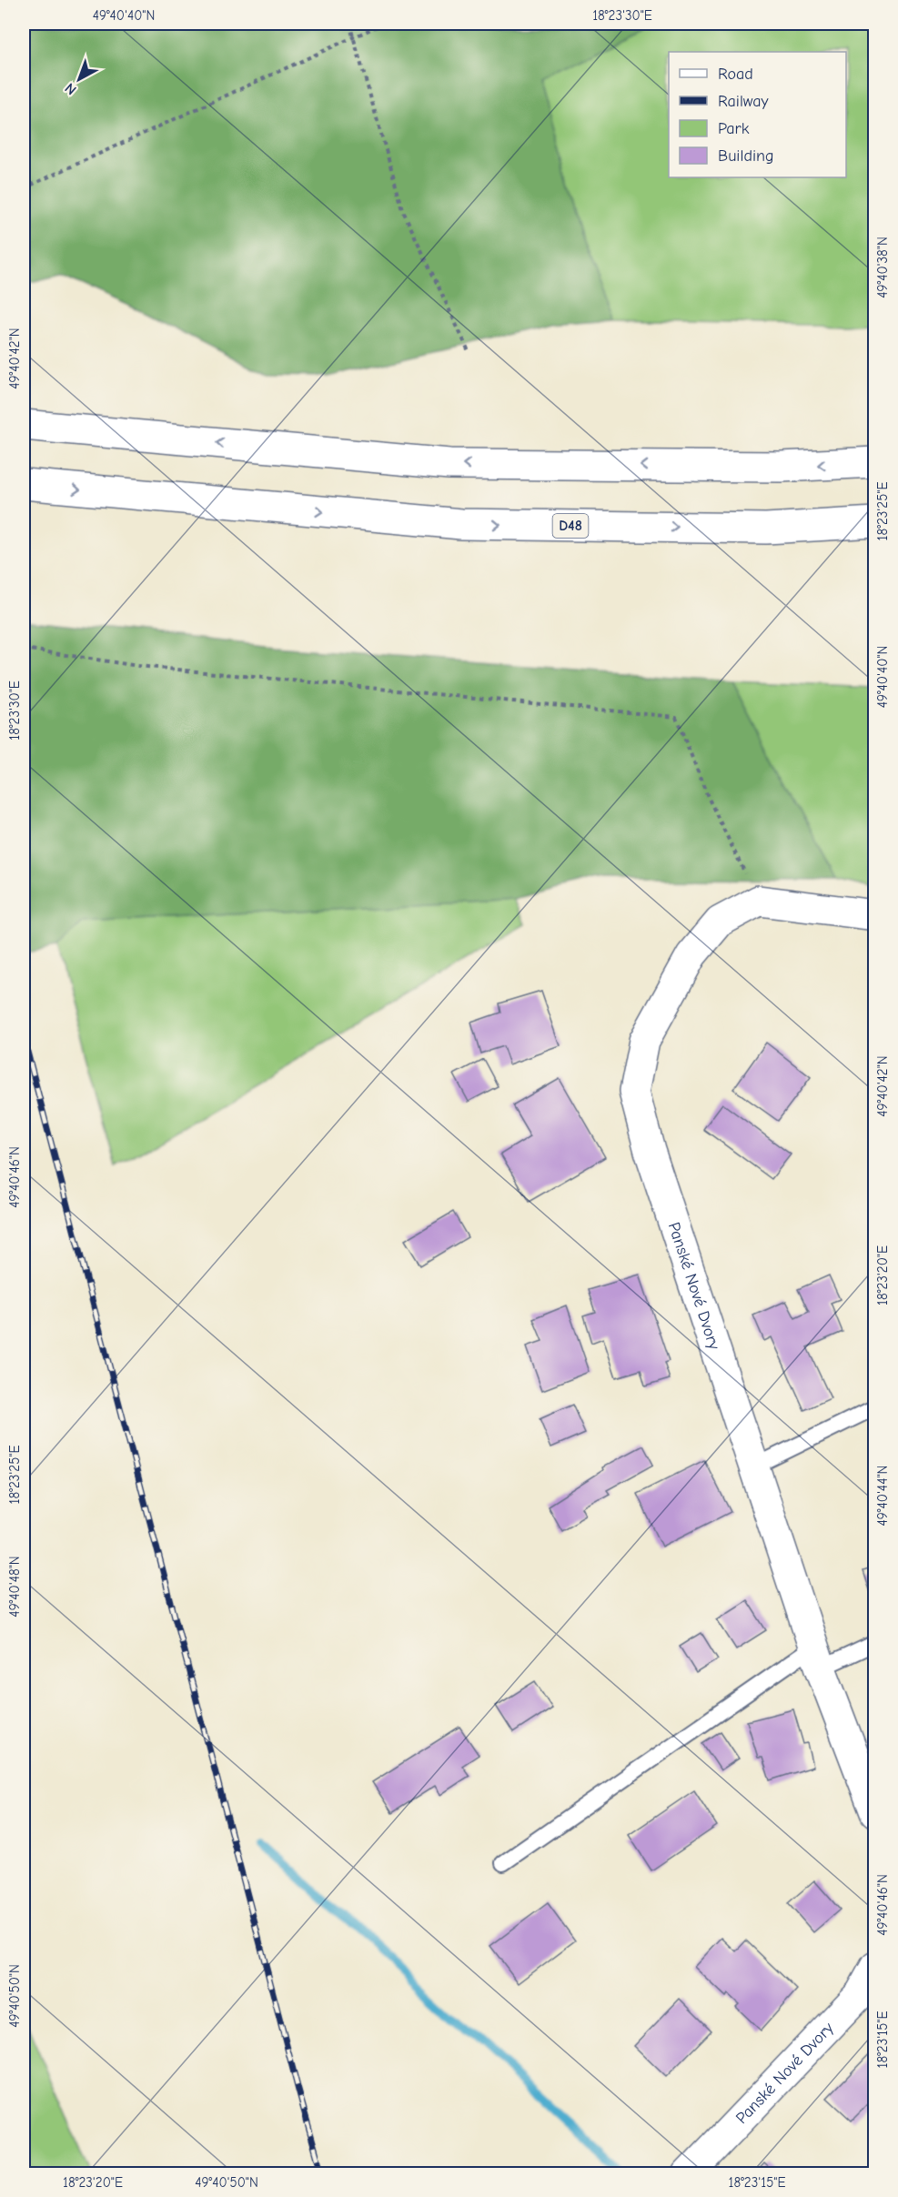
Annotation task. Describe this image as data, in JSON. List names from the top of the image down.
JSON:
{
  "streets": {
    "main road": ["D48", "Panské Nové Dvory"]
  },
  "legend": [
    "Road",
    "Railway",
    "Park",
    "Building"
  ],
  "north": "bottom left",
  "coordinates": [
    "49°40'40\"N",
    "18°23'30\"E",
    "49°40'38\"N",
    "49°40'42\"N",
    "18°23'25\"E",
    "49°40'46\"N",
    "18°23'20\"E",
    "49°40'44\"N",
    "49°40'48\"N",
    "49°40'50\"N",
    "18°23'15\"E"
  ]
}
